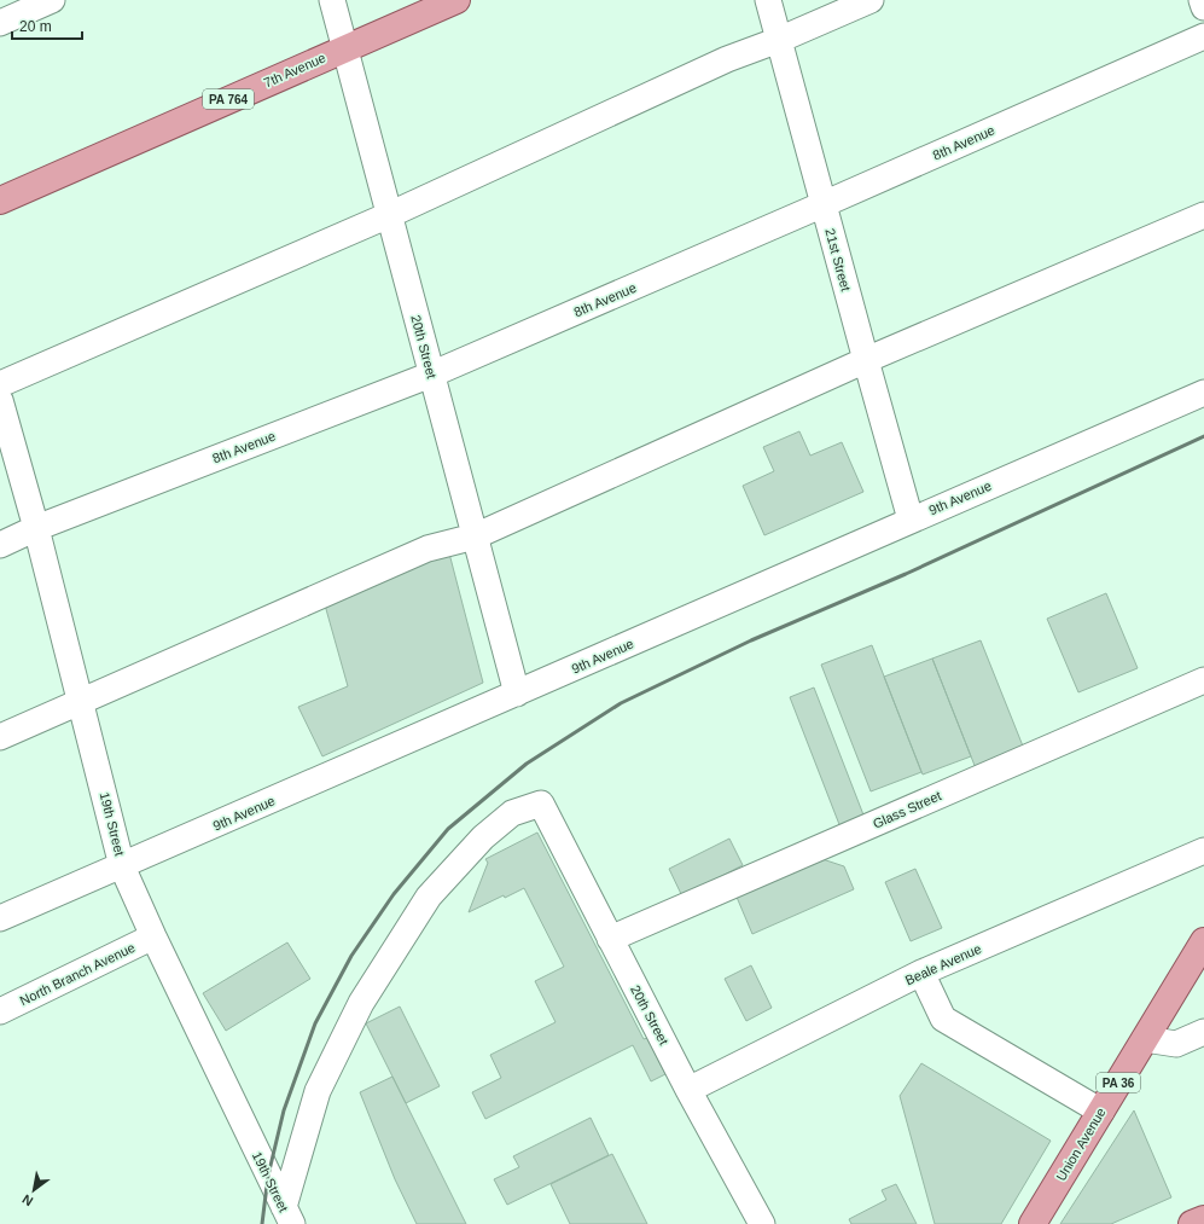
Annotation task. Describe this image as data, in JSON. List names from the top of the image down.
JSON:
{
  "streets": {
    "main road": [
      "7th Avenue",
      "PA 764",
      "PA 36",
      "Union Avenue"
    ],
    "street": [
      "8th Avenue",
      "21st Street",
      "20th Street",
      "9th Avenue",
      "Glass Street",
      "19th Street",
      "Beale Avenue",
      "North Branch Avenue"
    ]
  },
  "crossings": [
    ["7th Avenue", "20th Street"],
    ["8th Avenue", "21st Street"],
    ["8th Avenue", "20th Street"],
    ["8th Avenue", "19th Street"],
    ["21st Street", "9th Avenue"],
    ["20th Street", "9th Avenue"],
    ["20th Street", "Glass Street"],
    ["20th Street", "19th Street"],
    ["20th Street", "Beale Avenue"],
    ["9th Avenue", "19th Street"],
    ["19th Street", "North Branch Avenue"]
  ],
  "scale_bar": "20 m",
  "north": "bottom left"
}
